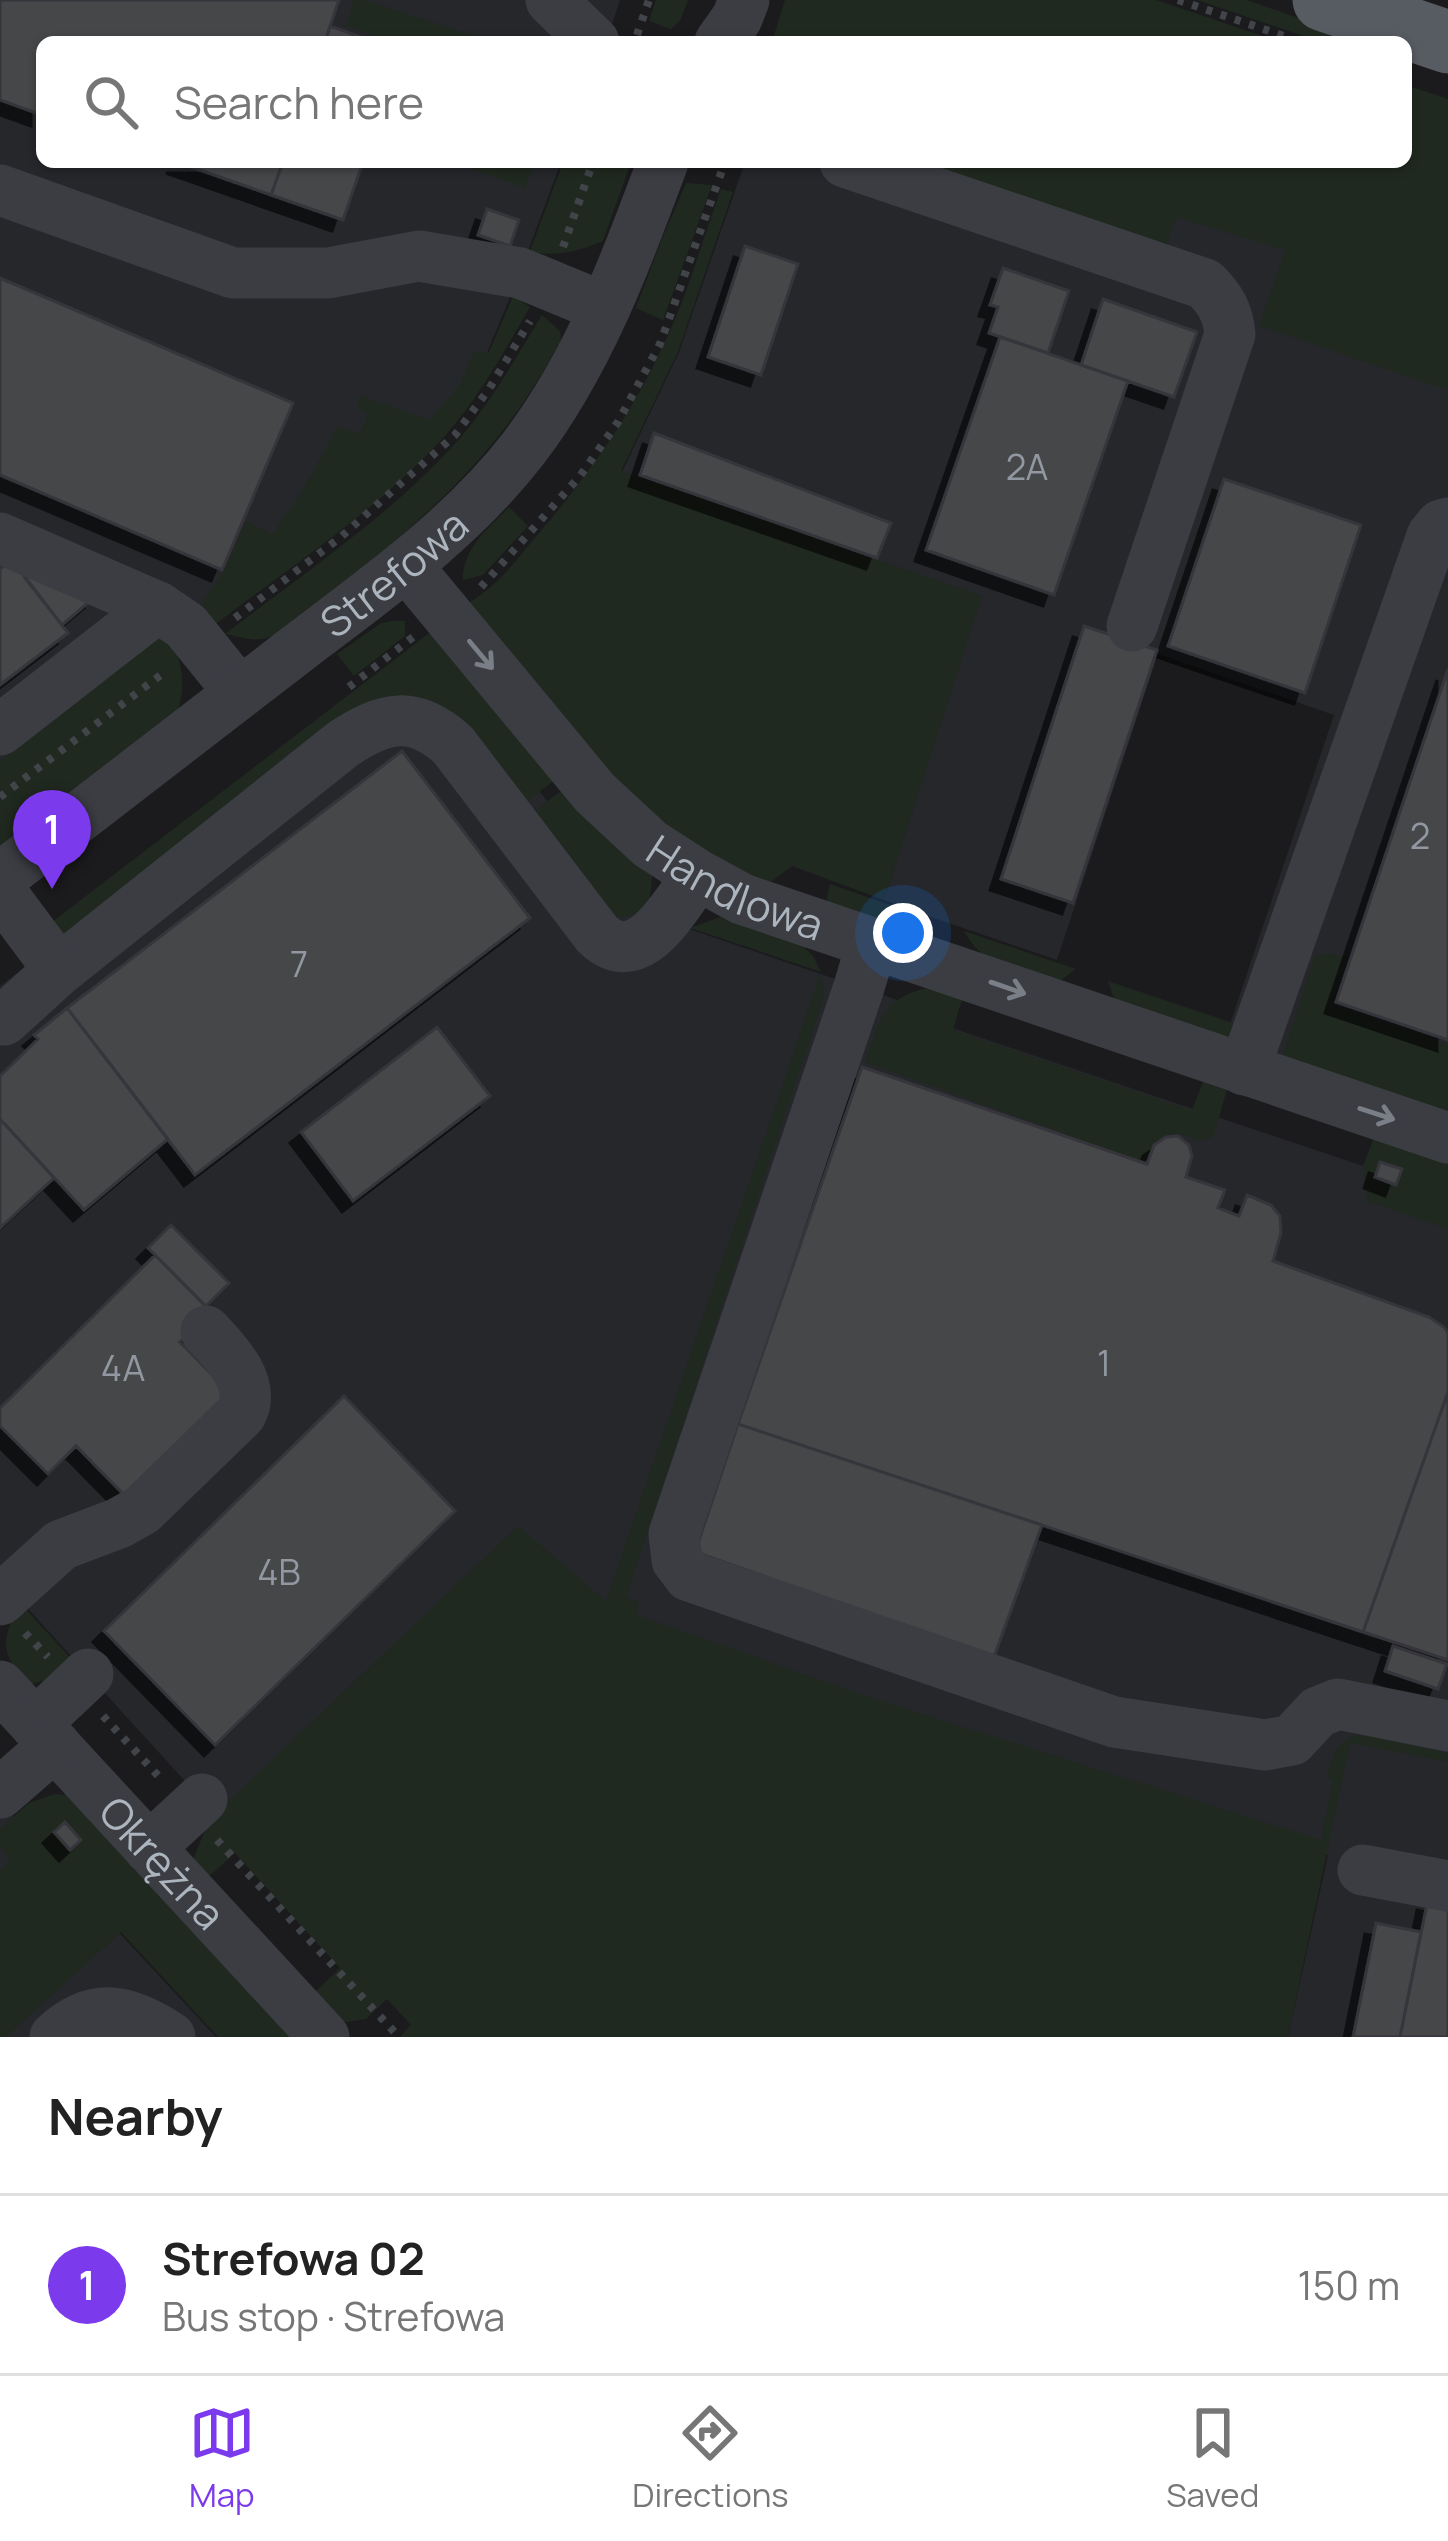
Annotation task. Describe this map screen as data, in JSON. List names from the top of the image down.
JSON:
{
  "streets": {
    "street": ["Strefowa", "Handlowa", "Okrężna"]
  },
  "crossings": [
    ["Strefowa", "Handlowa"]
  ],
  "one_way": ["Handlowa"],
  "house_numbers": [
    "2A",
    "2",
    "7",
    "1",
    "4A",
    "4B"
  ],
  "page": {
    "search": "Search here",
    "pins": "1",
    "heading": "Nearby",
    "list": [
      {
        "mark": "1",
        "name": "Strefowa 02",
        "note": "Bus stop · Strefowa",
        "value": "150 m"
      }
    ],
    "nav": ["Map", "Directions", "Saved"]
  }
}
